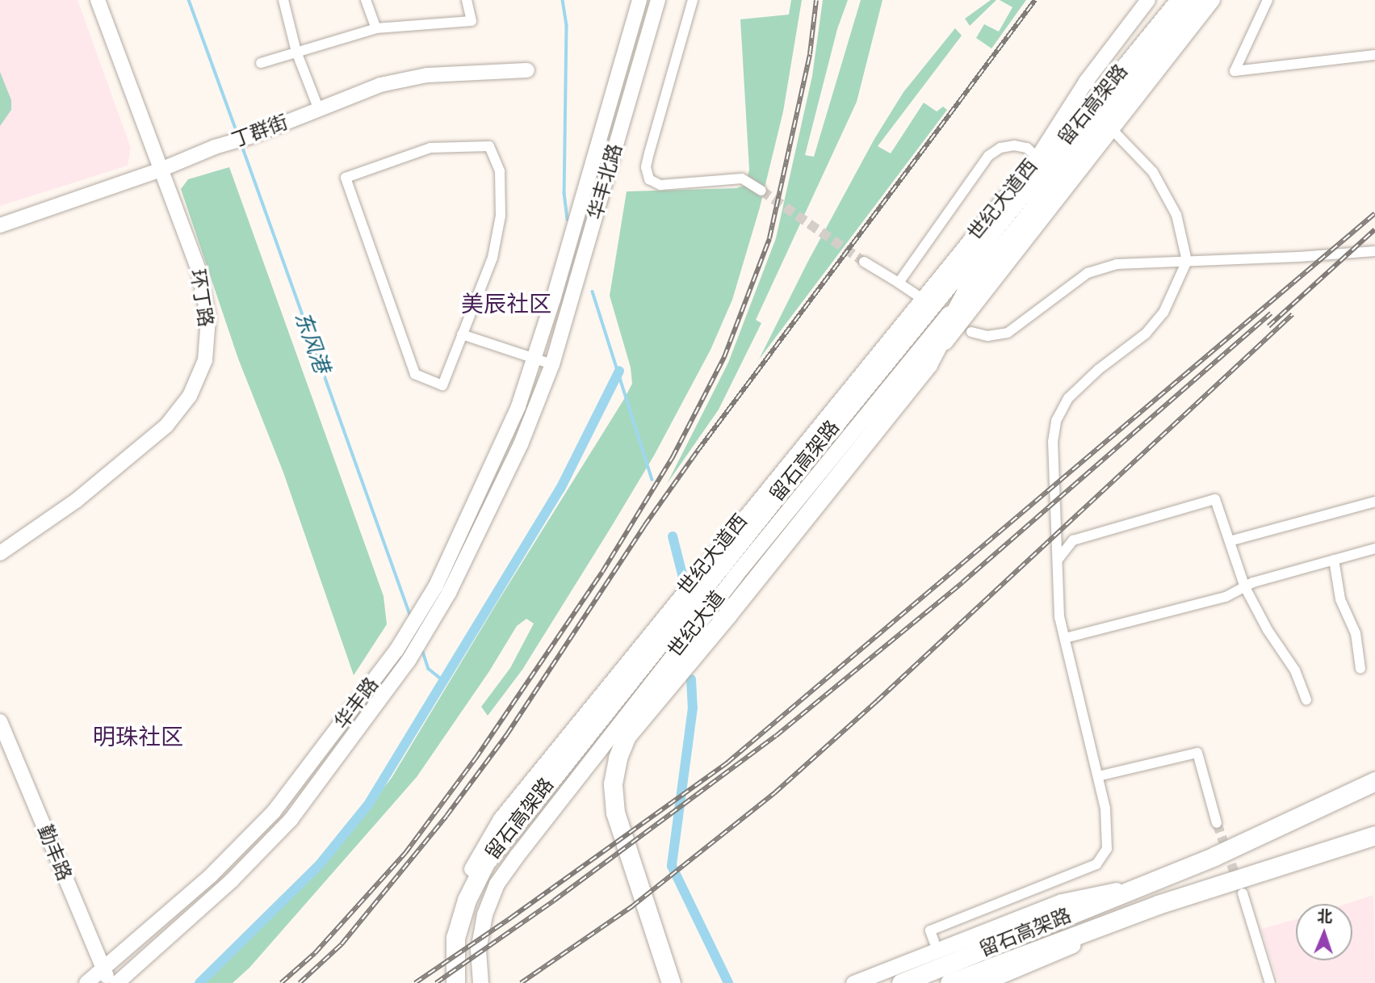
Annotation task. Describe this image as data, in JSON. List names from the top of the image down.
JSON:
{
  "streets": {
    "highway": ["留石高架路"],
    "main road": [
      "丁群街",
      "华丰北路",
      "世纪大道西",
      "环丁路",
      "世纪大道",
      "华丰路",
      "勤丰路"
    ]
  },
  "crossings": [
    ["留石高架路", "世纪大道西"],
    ["留石高架路", "世纪大道"],
    ["丁群街", "环丁路"],
    ["华丰北路", "华丰路"],
    ["华丰路", "勤丰路"]
  ],
  "districts": ["美辰社区", "明珠社区"],
  "water": ["东风港"],
  "north": "top"
}
